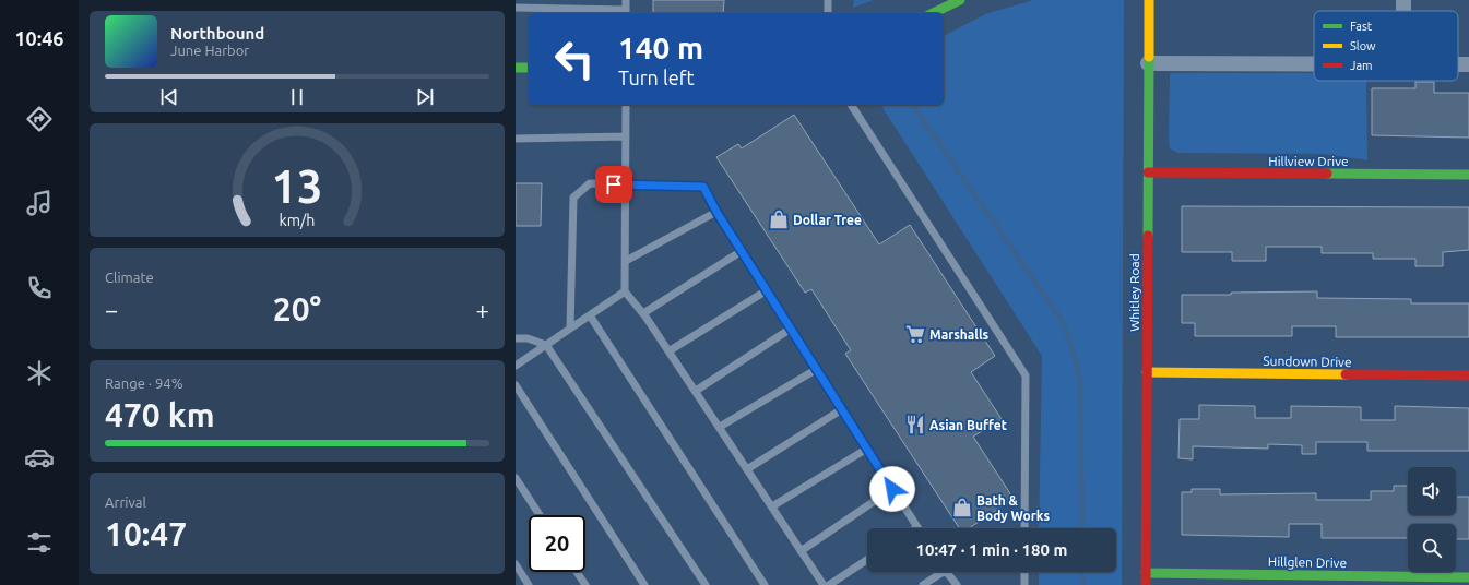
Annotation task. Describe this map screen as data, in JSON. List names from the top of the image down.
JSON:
{
  "streets": {
    "street": [
      "Hillview Drive",
      "Whitley Road",
      "Sundown Drive",
      "Hillglen Drive"
    ]
  },
  "crossings": [
    ["Hillview Drive", "Whitley Road"],
    ["Whitley Road", "Sundown Drive"],
    ["Whitley Road", "Hillglen Drive"]
  ],
  "places": {
    "shop": ["Dollar Tree", "Bath & Body Works"],
    "supermarket": ["Marshalls"],
    "restaurant": ["Asian Buffet"]
  },
  "legend": ["Fast", "Slow", "Jam"],
  "page": {
    "tabs": "10:46",
    "turn": ["140 m", "Turn left"],
    "song": ["Northbound", "June Harbor"],
    "tile": [
      "Climate",
      ["Range · 94%", "470 km"],
      ["Arrival", "10:47"]
    ],
    "heat": ["−", "20°", "+"],
    "limit": "20",
    "trip": "10:47 · 1 min · 180 m",
    "gauge": ["13", "km/h"]
  }
}
